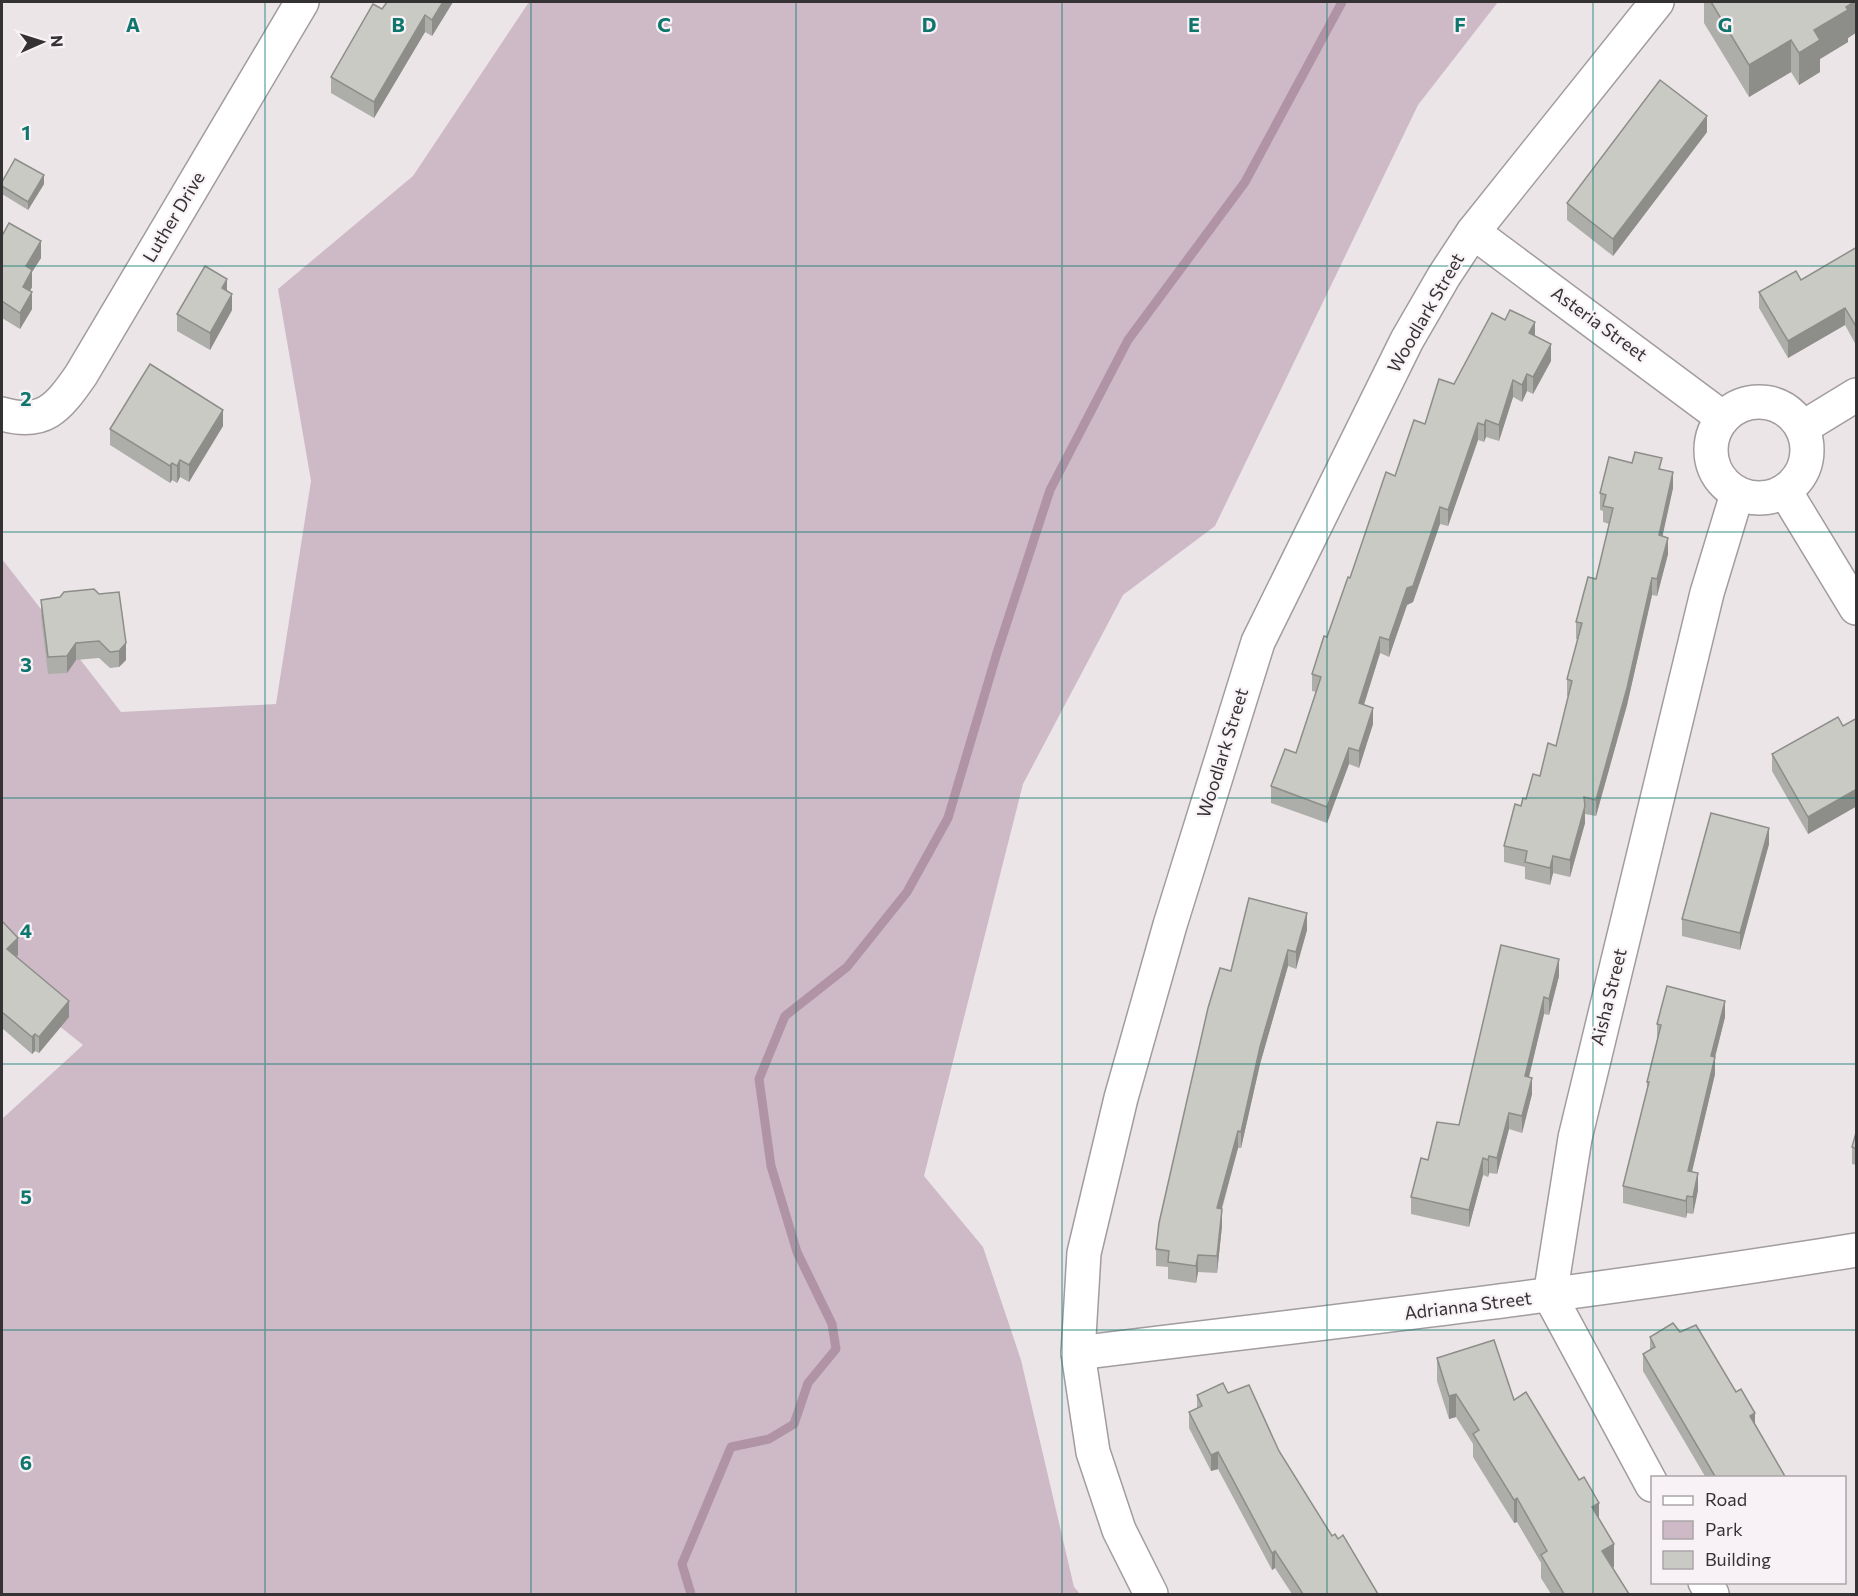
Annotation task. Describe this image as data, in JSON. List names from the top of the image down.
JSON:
{
  "streets": {
    "street": [
      "Luther Drive",
      "Woodlark Street",
      "Asteria Street",
      "Aisha Street",
      "Adrianna Street"
    ]
  },
  "crossings": [
    ["Woodlark Street", "Asteria Street"],
    ["Woodlark Street", "Adrianna Street"],
    ["Asteria Street", "Aisha Street"],
    ["Aisha Street", "Adrianna Street"]
  ],
  "legend": ["Road", "Park", "Building"],
  "north": "right",
  "grid": {
    "columns": [
      "A",
      "B",
      "C",
      "D",
      "E",
      "F",
      "G"
    ],
    "rows": [
      "1",
      "2",
      "3",
      "4",
      "5",
      "6"
    ]
  }
}
